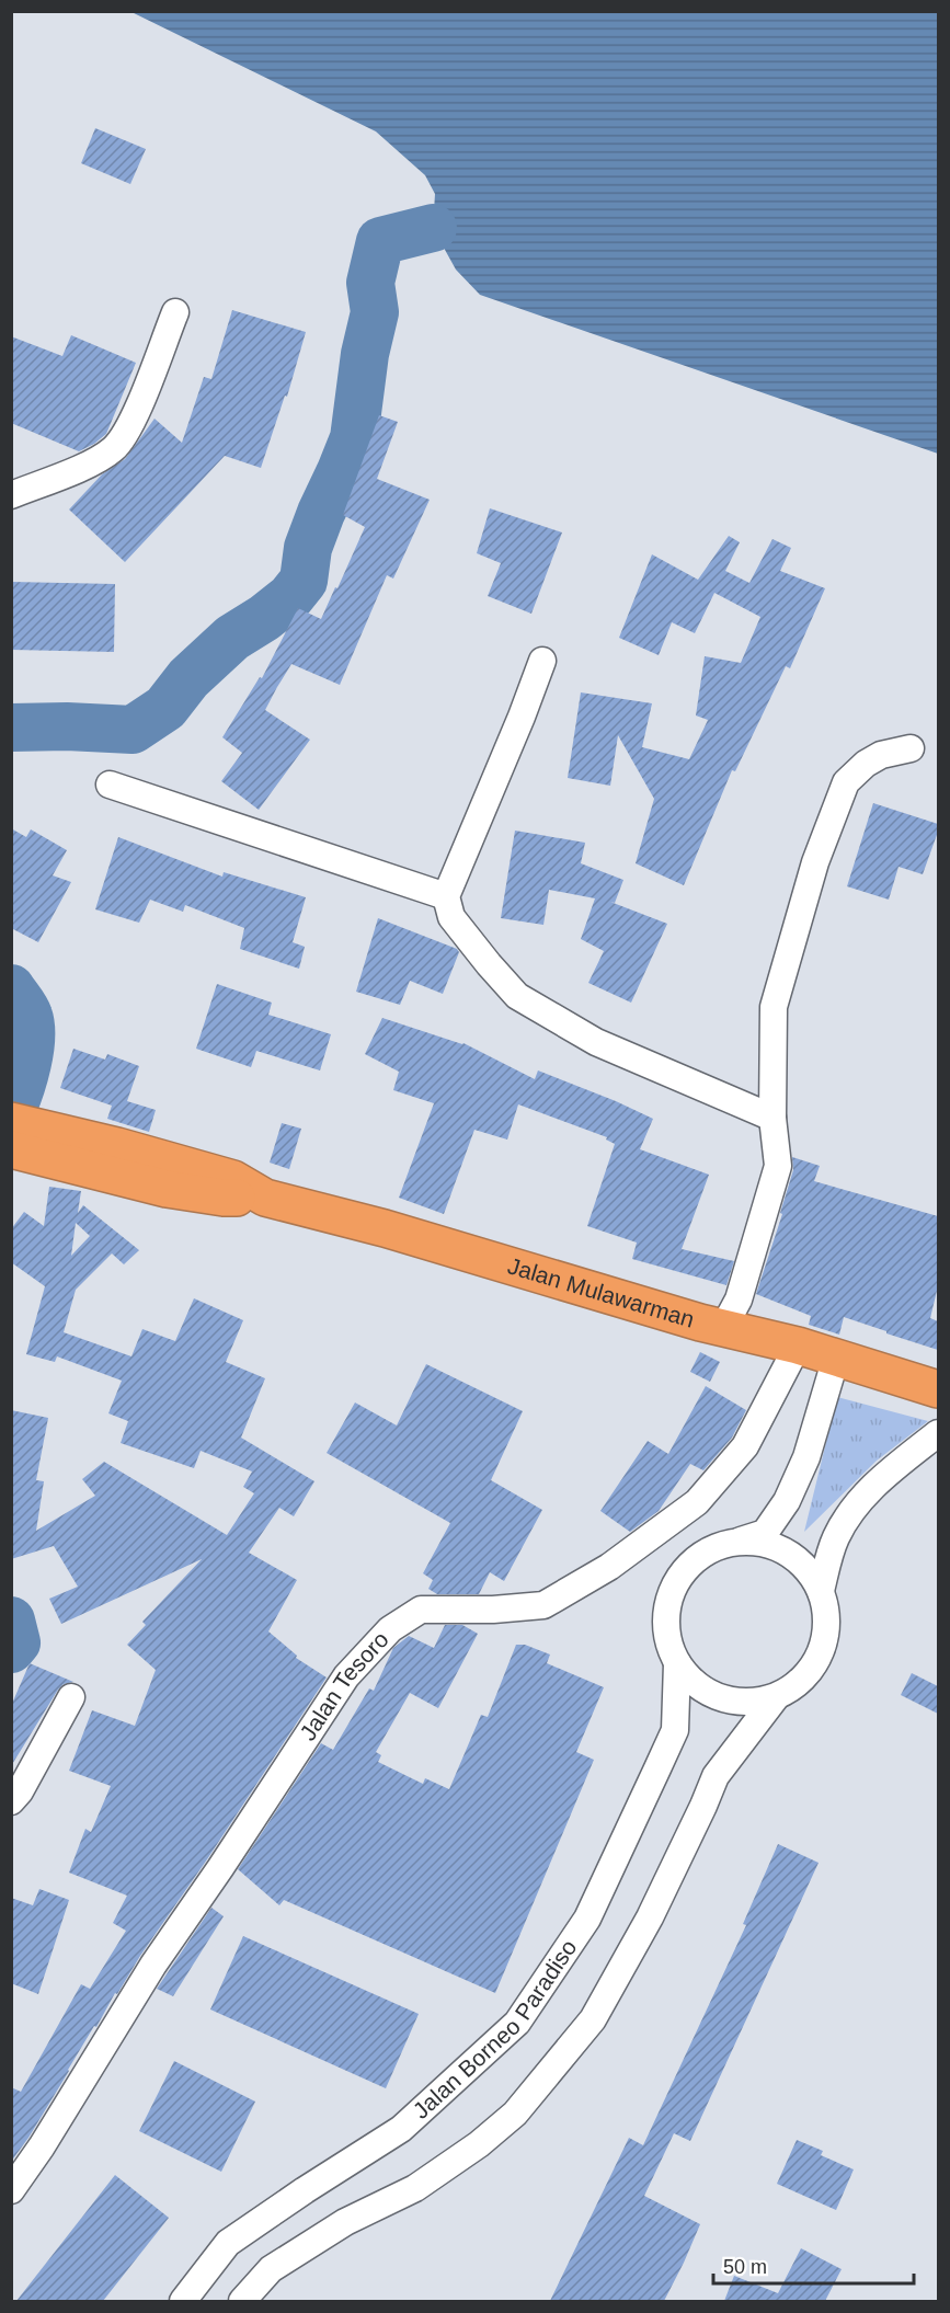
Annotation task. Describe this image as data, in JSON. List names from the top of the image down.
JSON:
{
  "streets": {
    "highway": ["Jalan Mulawarman"],
    "street": ["Jalan Tesoro", "Jalan Borneo Paradiso"]
  },
  "crossings": [
    ["Jalan Mulawarman", "Jalan Tesoro"]
  ],
  "scale_bar": "50 m"
}
